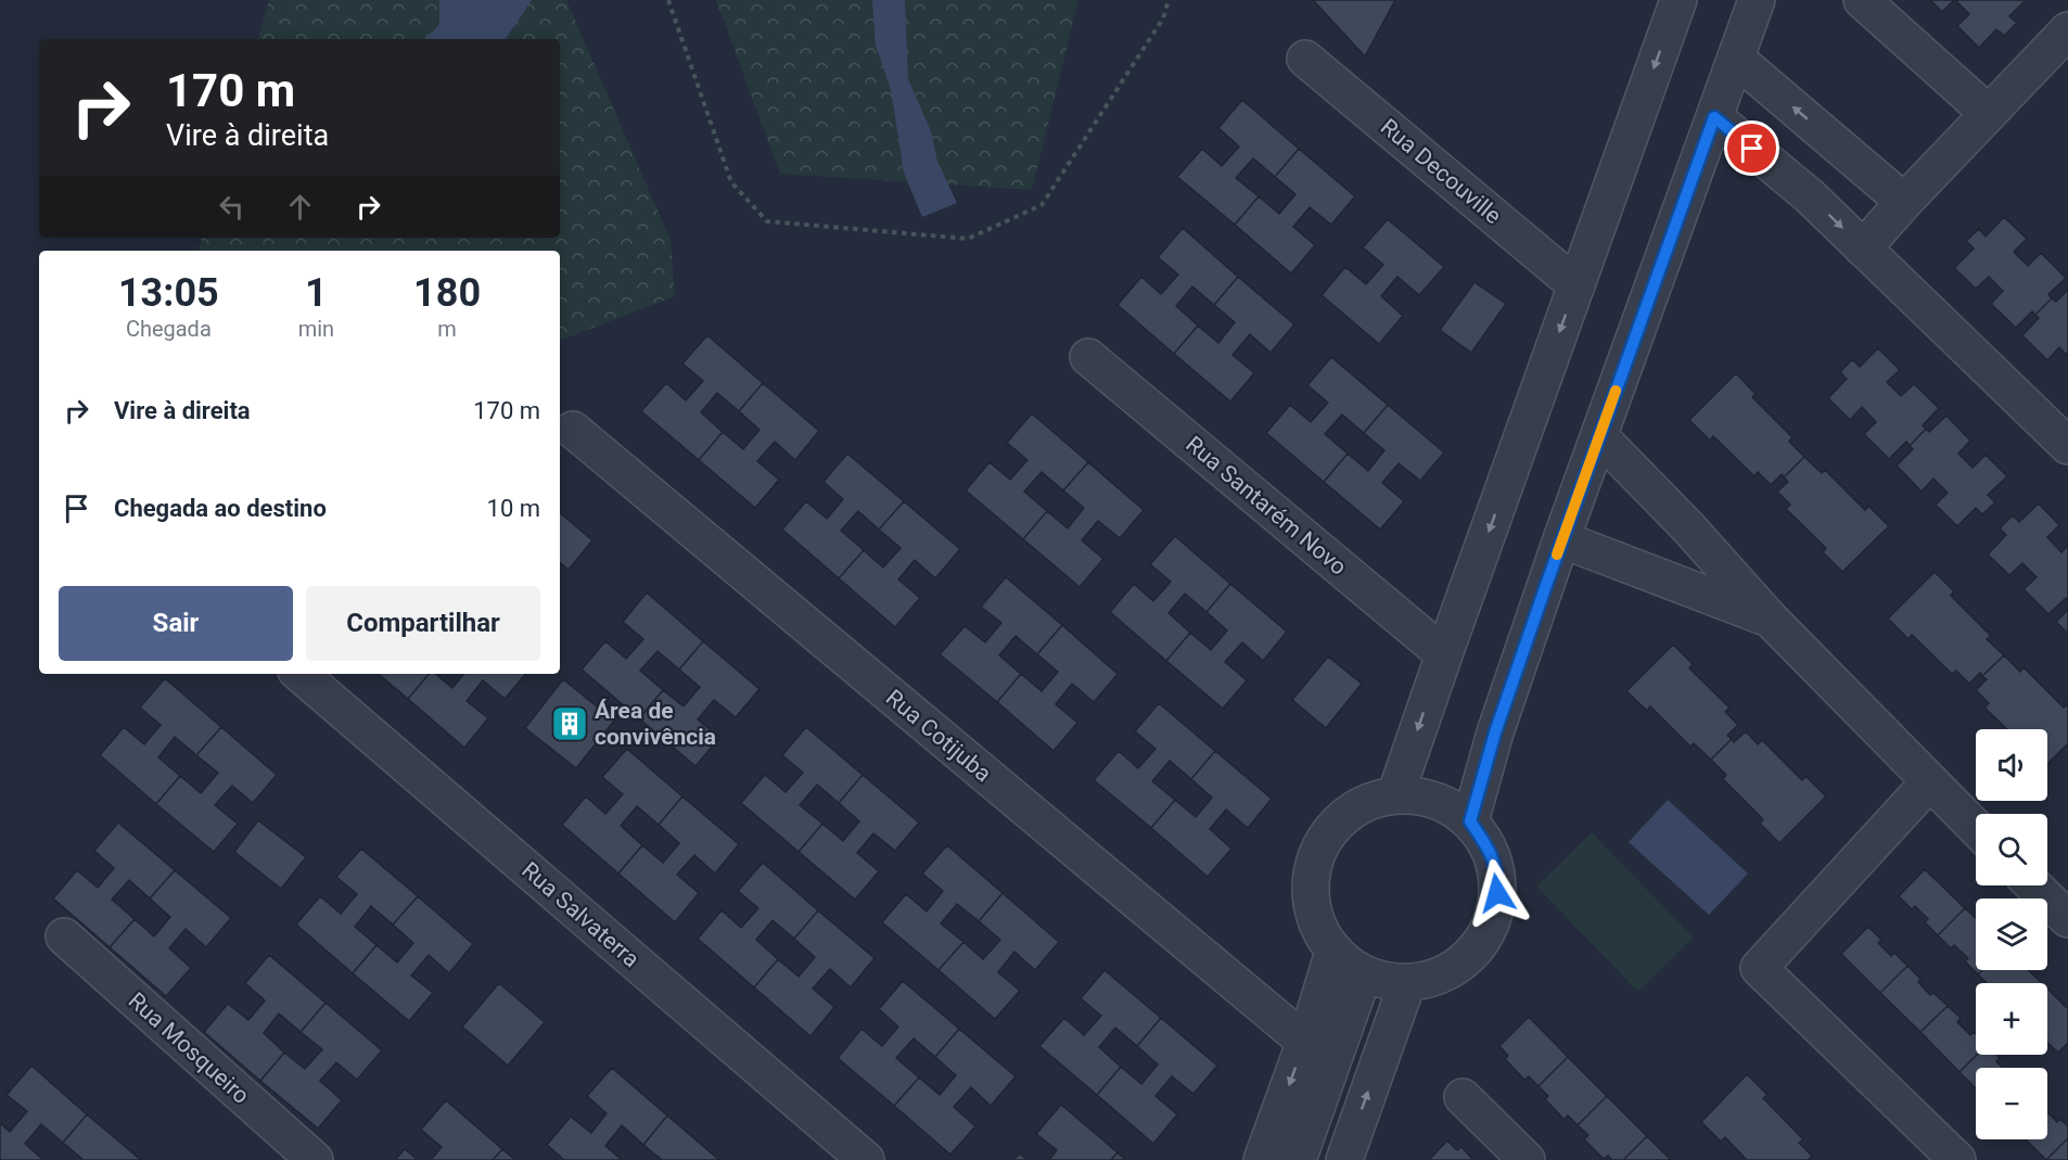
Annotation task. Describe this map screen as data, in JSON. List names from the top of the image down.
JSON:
{
  "streets": {
    "street": [
      "Rua Decouville",
      "Rua Santarém Novo",
      "Rua Cotijuba",
      "Rua Salvaterra",
      "Rua Mosqueiro"
    ]
  },
  "places": {
    "building": ["Área de convivência"]
  },
  "page": {
    "turn": ["170 m", "Vire à direita"],
    "eta": [
      "13:05",
      "Chegada",
      "1",
      "min",
      "180",
      "m"
    ],
    "list": [
      {
        "name": "Vire à direita",
        "value": "170 m"
      },
      {
        "name": "Chegada ao destino",
        "value": "10 m"
      }
    ],
    "buttons": ["Sair", "Compartilhar"],
    "map_buttons": ["+", "−"]
  }
}
